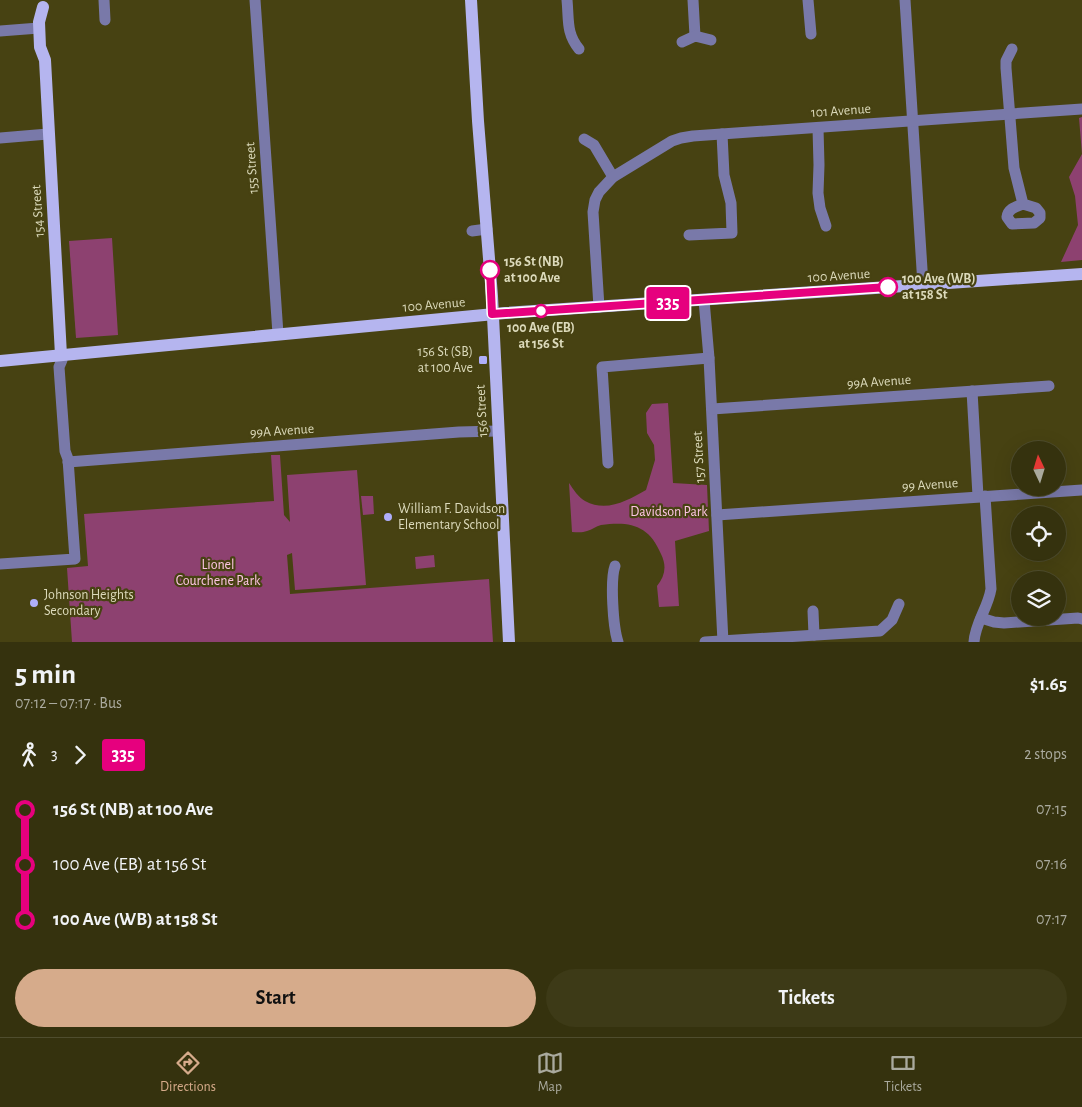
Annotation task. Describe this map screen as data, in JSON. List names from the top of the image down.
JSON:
{
  "streets": {
    "main road": ["154 Street", "100 Avenue", "156 Street"],
    "street": [
      "101 Avenue",
      "155 Street",
      "99A Avenue",
      "157 Street",
      "99 Avenue"
    ]
  },
  "crossings": [
    ["101 Avenue", "100 Avenue"],
    ["155 Street", "100 Avenue"],
    ["154 Street", "100 Avenue"],
    ["154 Street", "99A Avenue"],
    ["100 Avenue", "156 Street"],
    ["100 Avenue", "157 Street"],
    ["99A Avenue", "156 Street"],
    ["99A Avenue", "157 Street"],
    ["157 Street", "99 Avenue"]
  ],
  "parks": ["Davidson Park", "Lionel Courchene Park"],
  "places": {
    "other": [
      "156 St (NB) at 100 Ave",
      "100 Ave (WB) at 158 St",
      "100 Ave (EB) at 156 St",
      "William F. Davidson Elementary School",
      "Johnson Heights Secondary"
    ],
    "transit": ["156 St (SB) at 100 Ave"]
  },
  "lines": ["bus line 335"],
  "north": "top",
  "page": {
    "on_map": "335",
    "heading": ["5 min", "07:12 – 07:17 · Bus", "$1.65"],
    "legs": ["3", "335", "2 stops"],
    "list": [
      {
        "name": "156 St (NB) at 100 Ave",
        "value": "07:15"
      },
      {
        "name": "100 Ave (EB) at 156 St",
        "value": "07:16"
      },
      {
        "name": "100 Ave (WB) at 158 St",
        "value": "07:17"
      }
    ],
    "buttons": ["Start", "Tickets"],
    "tabs": ["Directions", "Map", "Tickets"]
  }
}
